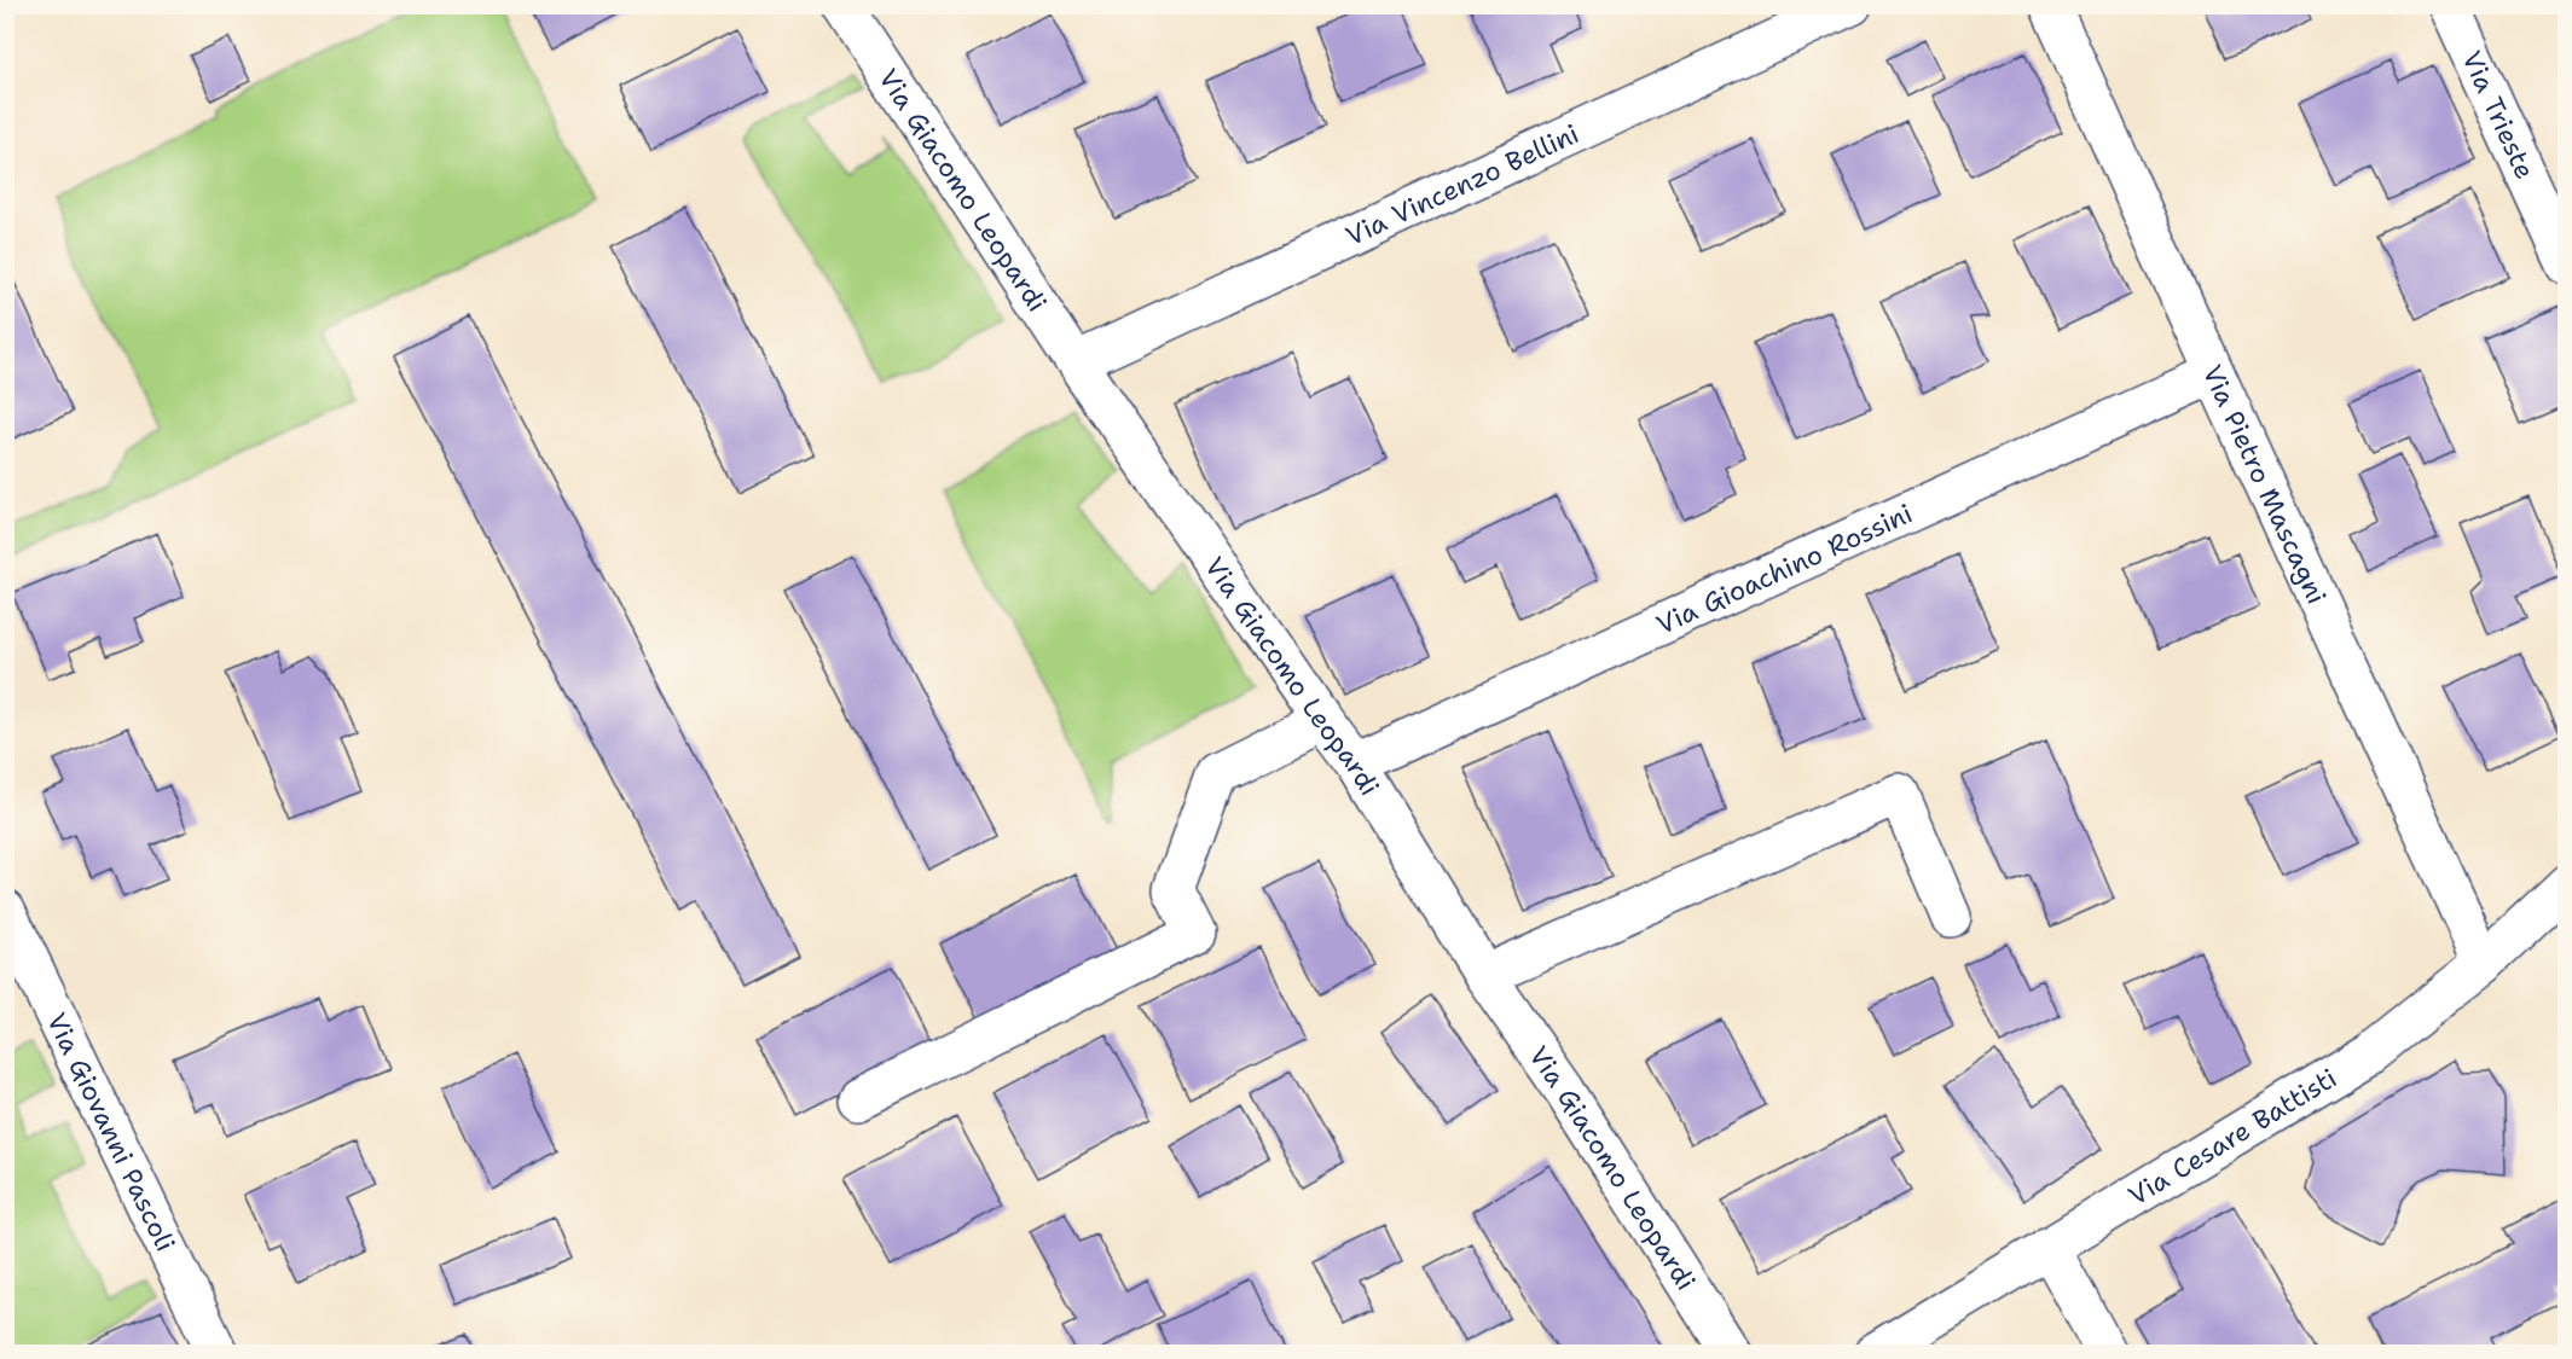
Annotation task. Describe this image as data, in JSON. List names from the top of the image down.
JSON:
{
  "streets": {
    "street": [
      "Via Trieste",
      "Via Vincenzo Bellini",
      "Via Giacomo Leopardi",
      "Via Pietro Mascagni",
      "Via Gioachino Rossini",
      "Via Giovanni Pascoli",
      "Via Cesare Battisti"
    ]
  },
  "crossings": [
    ["Via Vincenzo Bellini", "Via Giacomo Leopardi"],
    ["Via Giacomo Leopardi", "Via Gioachino Rossini"],
    ["Via Pietro Mascagni", "Via Gioachino Rossini"],
    ["Via Pietro Mascagni", "Via Cesare Battisti"]
  ]
}
